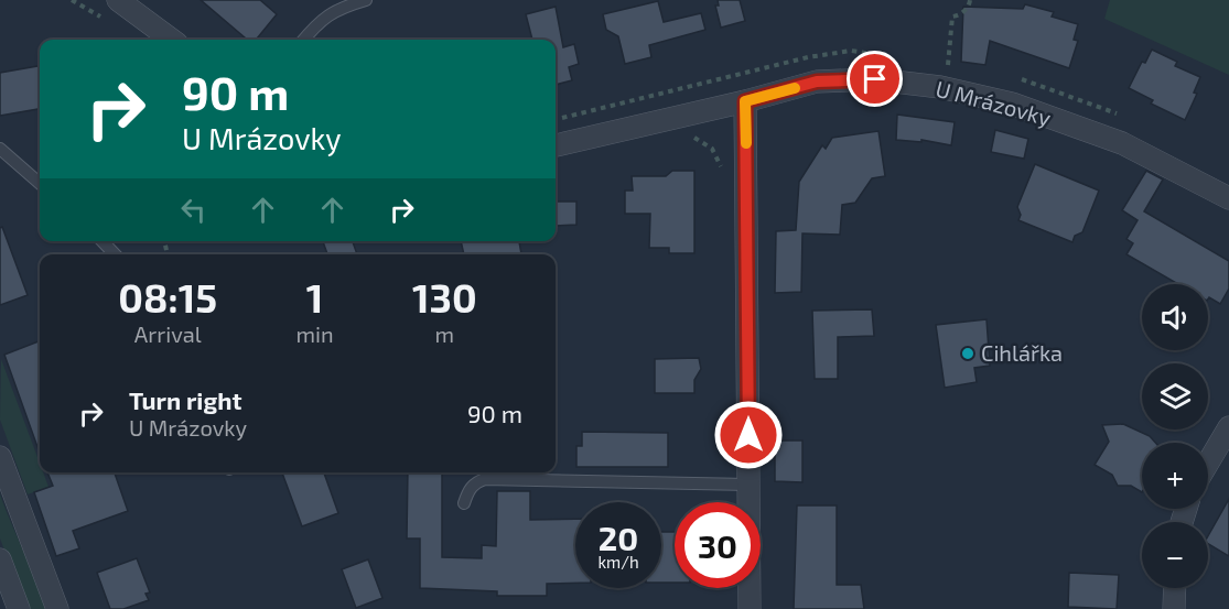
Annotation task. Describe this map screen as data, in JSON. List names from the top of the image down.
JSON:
{
  "streets": {
    "street": ["U Mrázovky"]
  },
  "places": ["Cihlářka"],
  "page": {
    "turn": ["90 m", "U Mrázovky"],
    "eta": [
      "08:15",
      "Arrival",
      "1",
      "min",
      "130",
      "m"
    ],
    "map_buttons": ["+", "−"],
    "list": [
      {
        "name": "Turn right",
        "note": "U Mrázovky",
        "value": "90 m"
      }
    ],
    "speed": "20 km/h",
    "limit": "30"
  }
}
